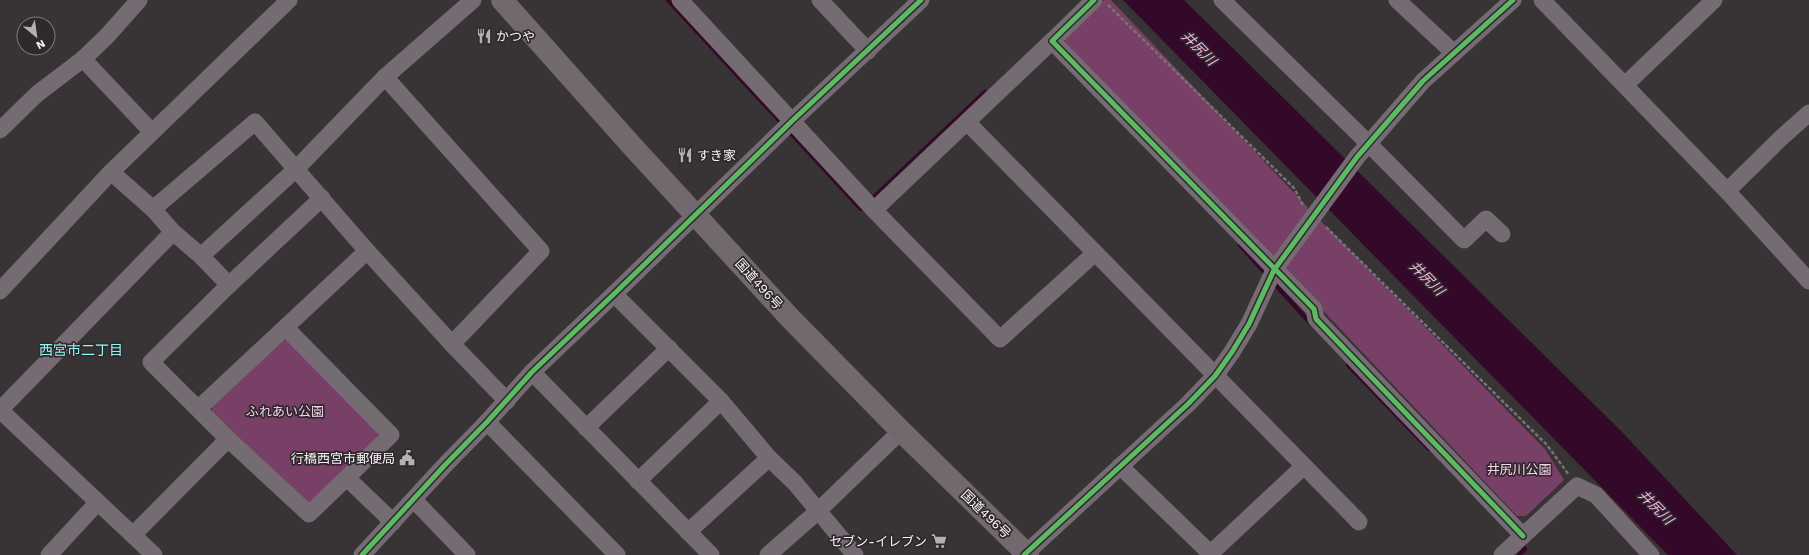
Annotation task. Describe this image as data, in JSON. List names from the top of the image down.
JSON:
{
  "streets": {
    "highway": ["国道496号"]
  },
  "districts": ["西宮市二丁目"],
  "water": ["井尻川"],
  "parks": ["ふれあい公園", "井尻川公園"],
  "places": {
    "restaurant": ["かつや", "すき家"],
    "public building": ["行橋西宮市郵便局"],
    "supermarket": ["セブン-イレブン"]
  },
  "north": "bottom right"
}
